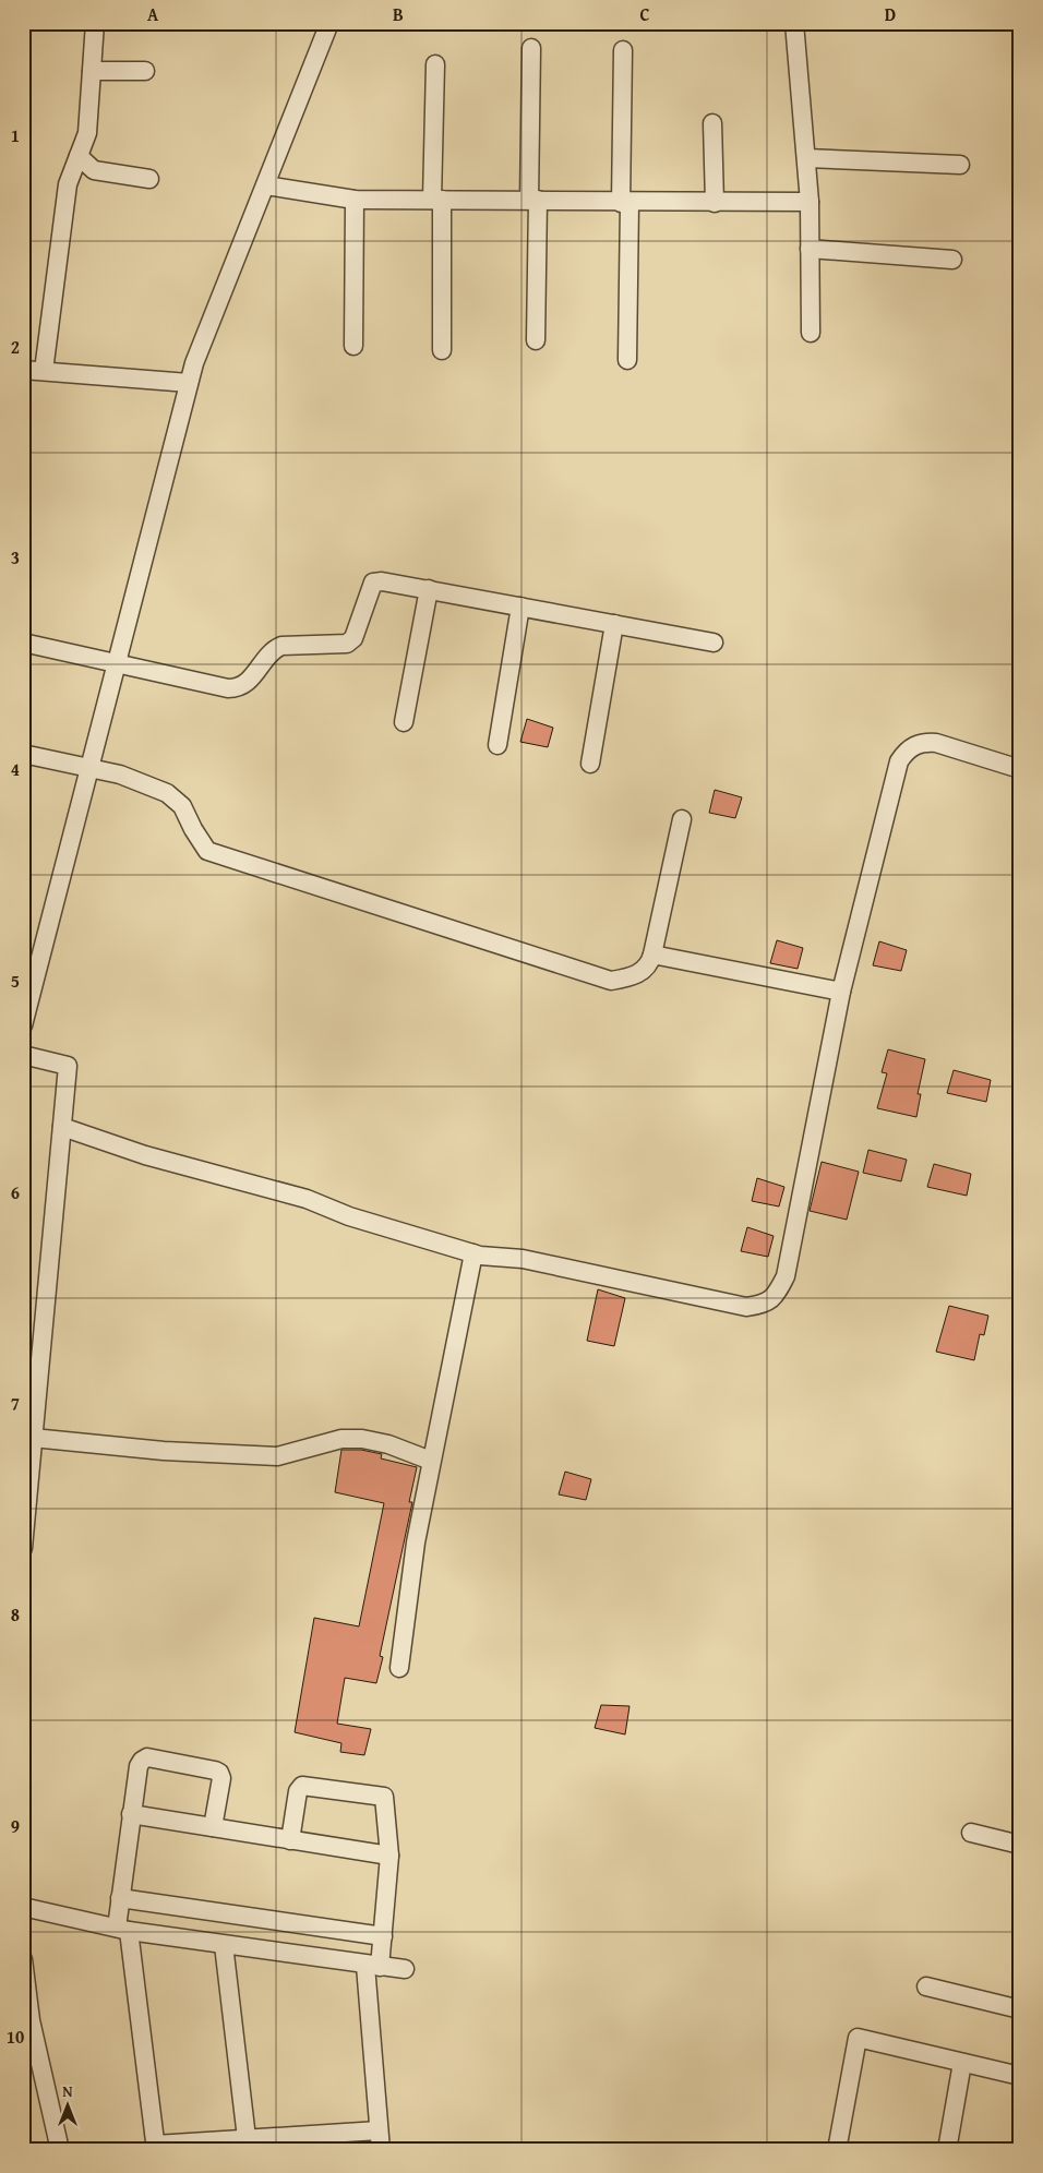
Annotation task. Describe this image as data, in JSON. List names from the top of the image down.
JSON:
{
  "north": "top",
  "grid": {
    "columns": [
      "A",
      "B",
      "C",
      "D"
    ],
    "rows": [
      "1",
      "2",
      "3",
      "4",
      "5",
      "6",
      "7",
      "8",
      "9",
      "10"
    ]
  }
}
